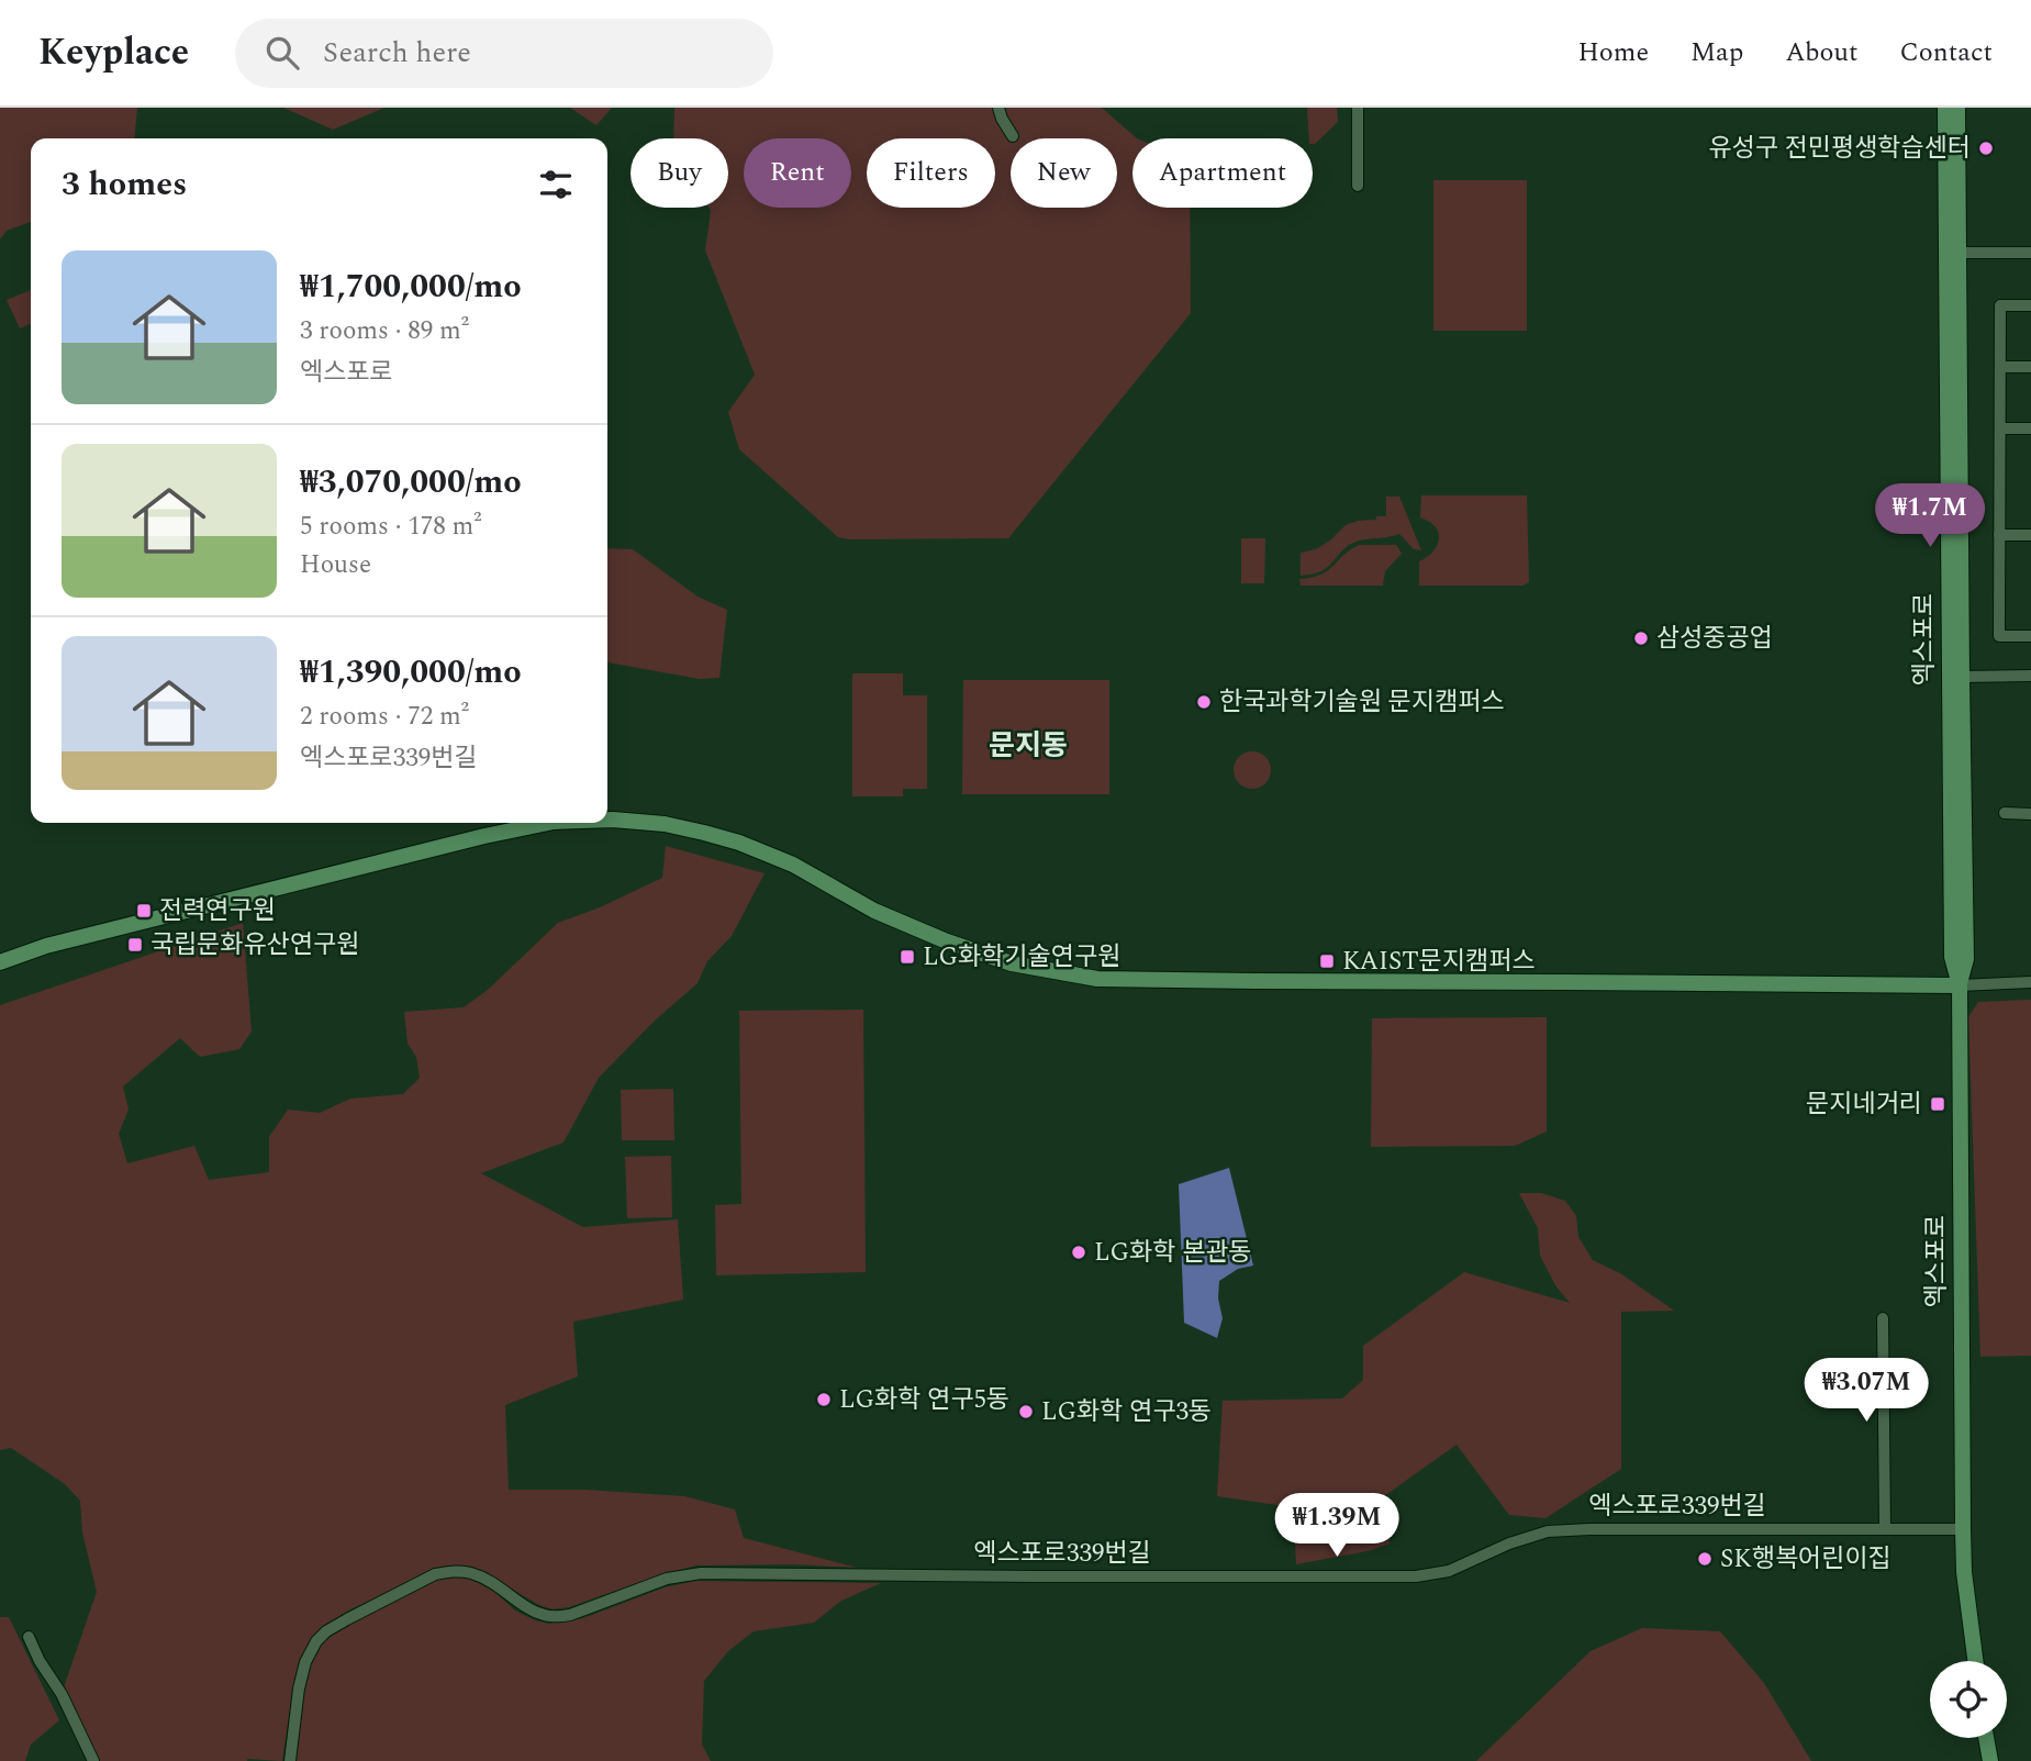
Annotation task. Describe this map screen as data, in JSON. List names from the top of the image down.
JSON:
{
  "streets": {
    "main road": ["엑스포로"],
    "street": ["엑스포로339번길"]
  },
  "crossings": [
    ["엑스포로", "엑스포로339번길"]
  ],
  "districts": ["문지동"],
  "places": {
    "other": [
      "유성구 전민평생학습센터",
      "삼성중공업",
      "한국과학기술원 문지캠퍼스",
      "LG화학 본관동",
      "LG화학 연구5동",
      "LG화학 연구3동",
      "SK행복어린이집"
    ],
    "transit": [
      "전력연구원",
      "국립문화유산연구원",
      "LG화학기술연구원",
      "KAIST문지캠퍼스",
      "문지네거리"
    ]
  },
  "page": {
    "header": "Keyplace",
    "search": "Search here",
    "nav": [
      "Home",
      "Map",
      "About",
      "Contact"
    ],
    "chip": [
      "Buy",
      "Rent",
      "Filters",
      "New",
      "Apartment"
    ],
    "heading": "3 homes",
    "list": [
      {
        "name": "₩1,700,000/mo",
        "note": "3 rooms · 89 m² · 엑스포로"
      },
      {
        "name": "₩3,070,000/mo",
        "note": "5 rooms · 178 m² · House"
      },
      {
        "name": "₩1,390,000/mo",
        "note": "2 rooms · 72 m² · 엑스포로339번길"
      }
    ],
    "price": ["₩1.7M", "₩3.07M", "₩1.39M"]
  }
}
